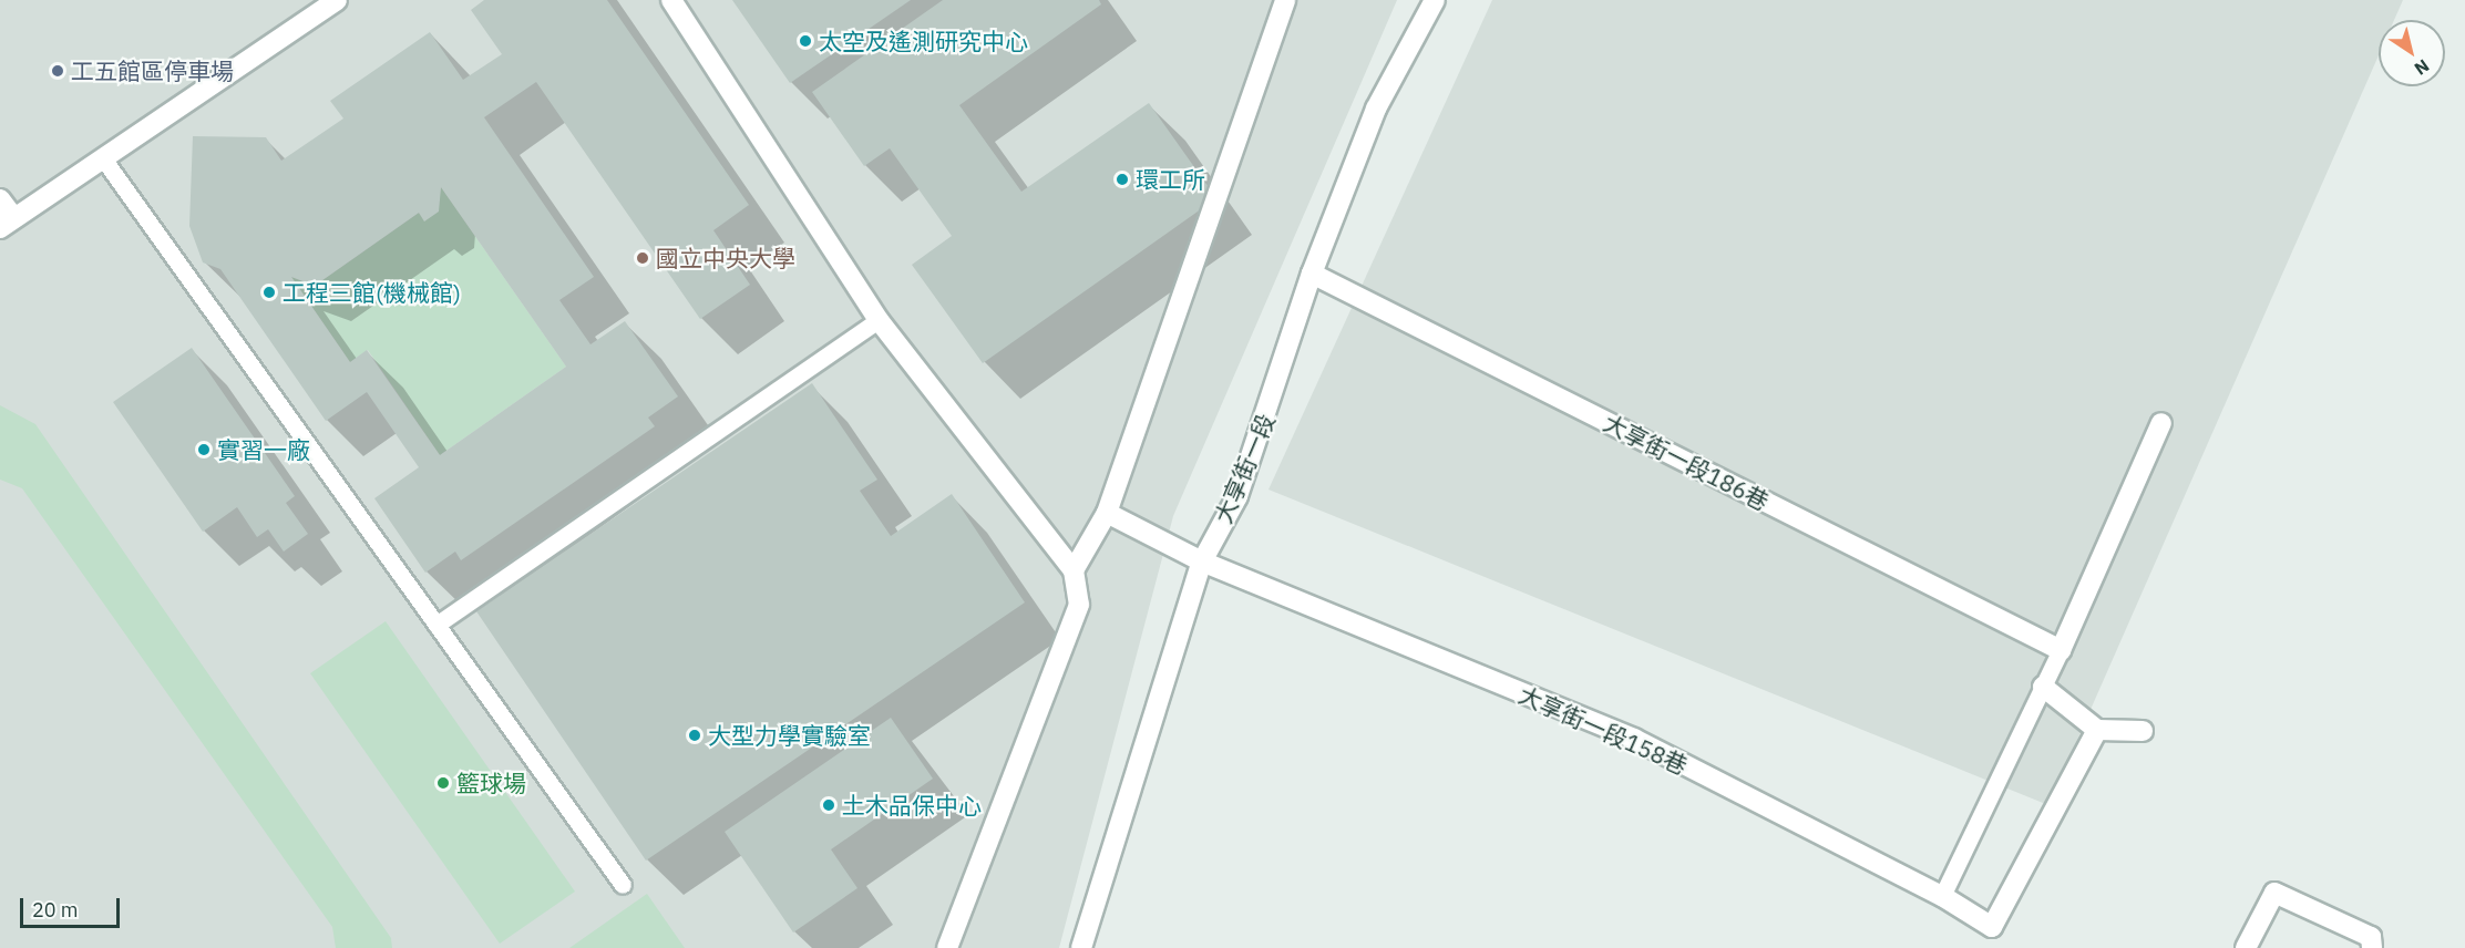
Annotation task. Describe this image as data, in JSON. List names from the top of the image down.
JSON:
{
  "streets": {
    "street": ["大享街一段186巷", "大享街一段", "大享街一段158巷"]
  },
  "crossings": [
    ["大享街一段186巷", "大享街一段"],
    ["大享街一段", "大享街一段158巷"]
  ],
  "places": [
    "太空及遙測研究中心",
    "工五館區停車場",
    "環工所",
    "國立中央大學",
    "工程三館(機械館)",
    "實習一廠",
    "大型力學實驗室",
    "籃球場",
    "土木品保中心"
  ],
  "scale_bar": "20 m",
  "north": "bottom right"
}
